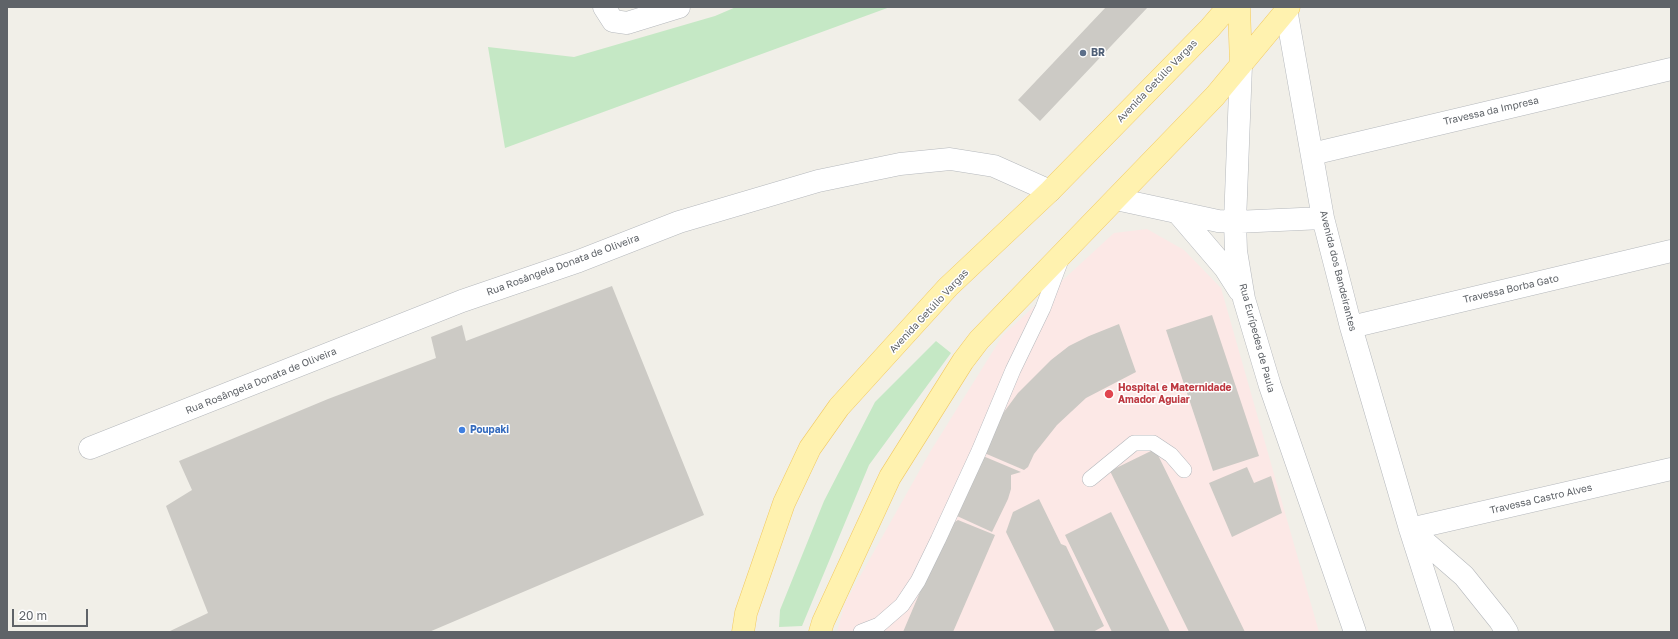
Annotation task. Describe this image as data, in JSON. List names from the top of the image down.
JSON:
{
  "streets": {
    "main road": ["Avenida Getúlio Vargas", "Rua Eurípedes de Paula"],
    "street": [
      "Travessa da Impresa",
      "Rua Rosângela Donata de Oliveira",
      "Avenida dos Bandeirantes",
      "Travessa Borba Gato",
      "Travessa Castro Alves"
    ]
  },
  "crossings": [
    ["Avenida Getúlio Vargas", "Rua Rosângela Donata de Oliveira"],
    ["Travessa da Impresa", "Avenida dos Bandeirantes"],
    ["Avenida dos Bandeirantes", "Travessa Borba Gato"],
    ["Avenida dos Bandeirantes", "Travessa Castro Alves"]
  ],
  "places": ["BR", "Hospital e Maternidade Amador Aguiar", "Poupaki"],
  "scale_bar": "20 m"
}
